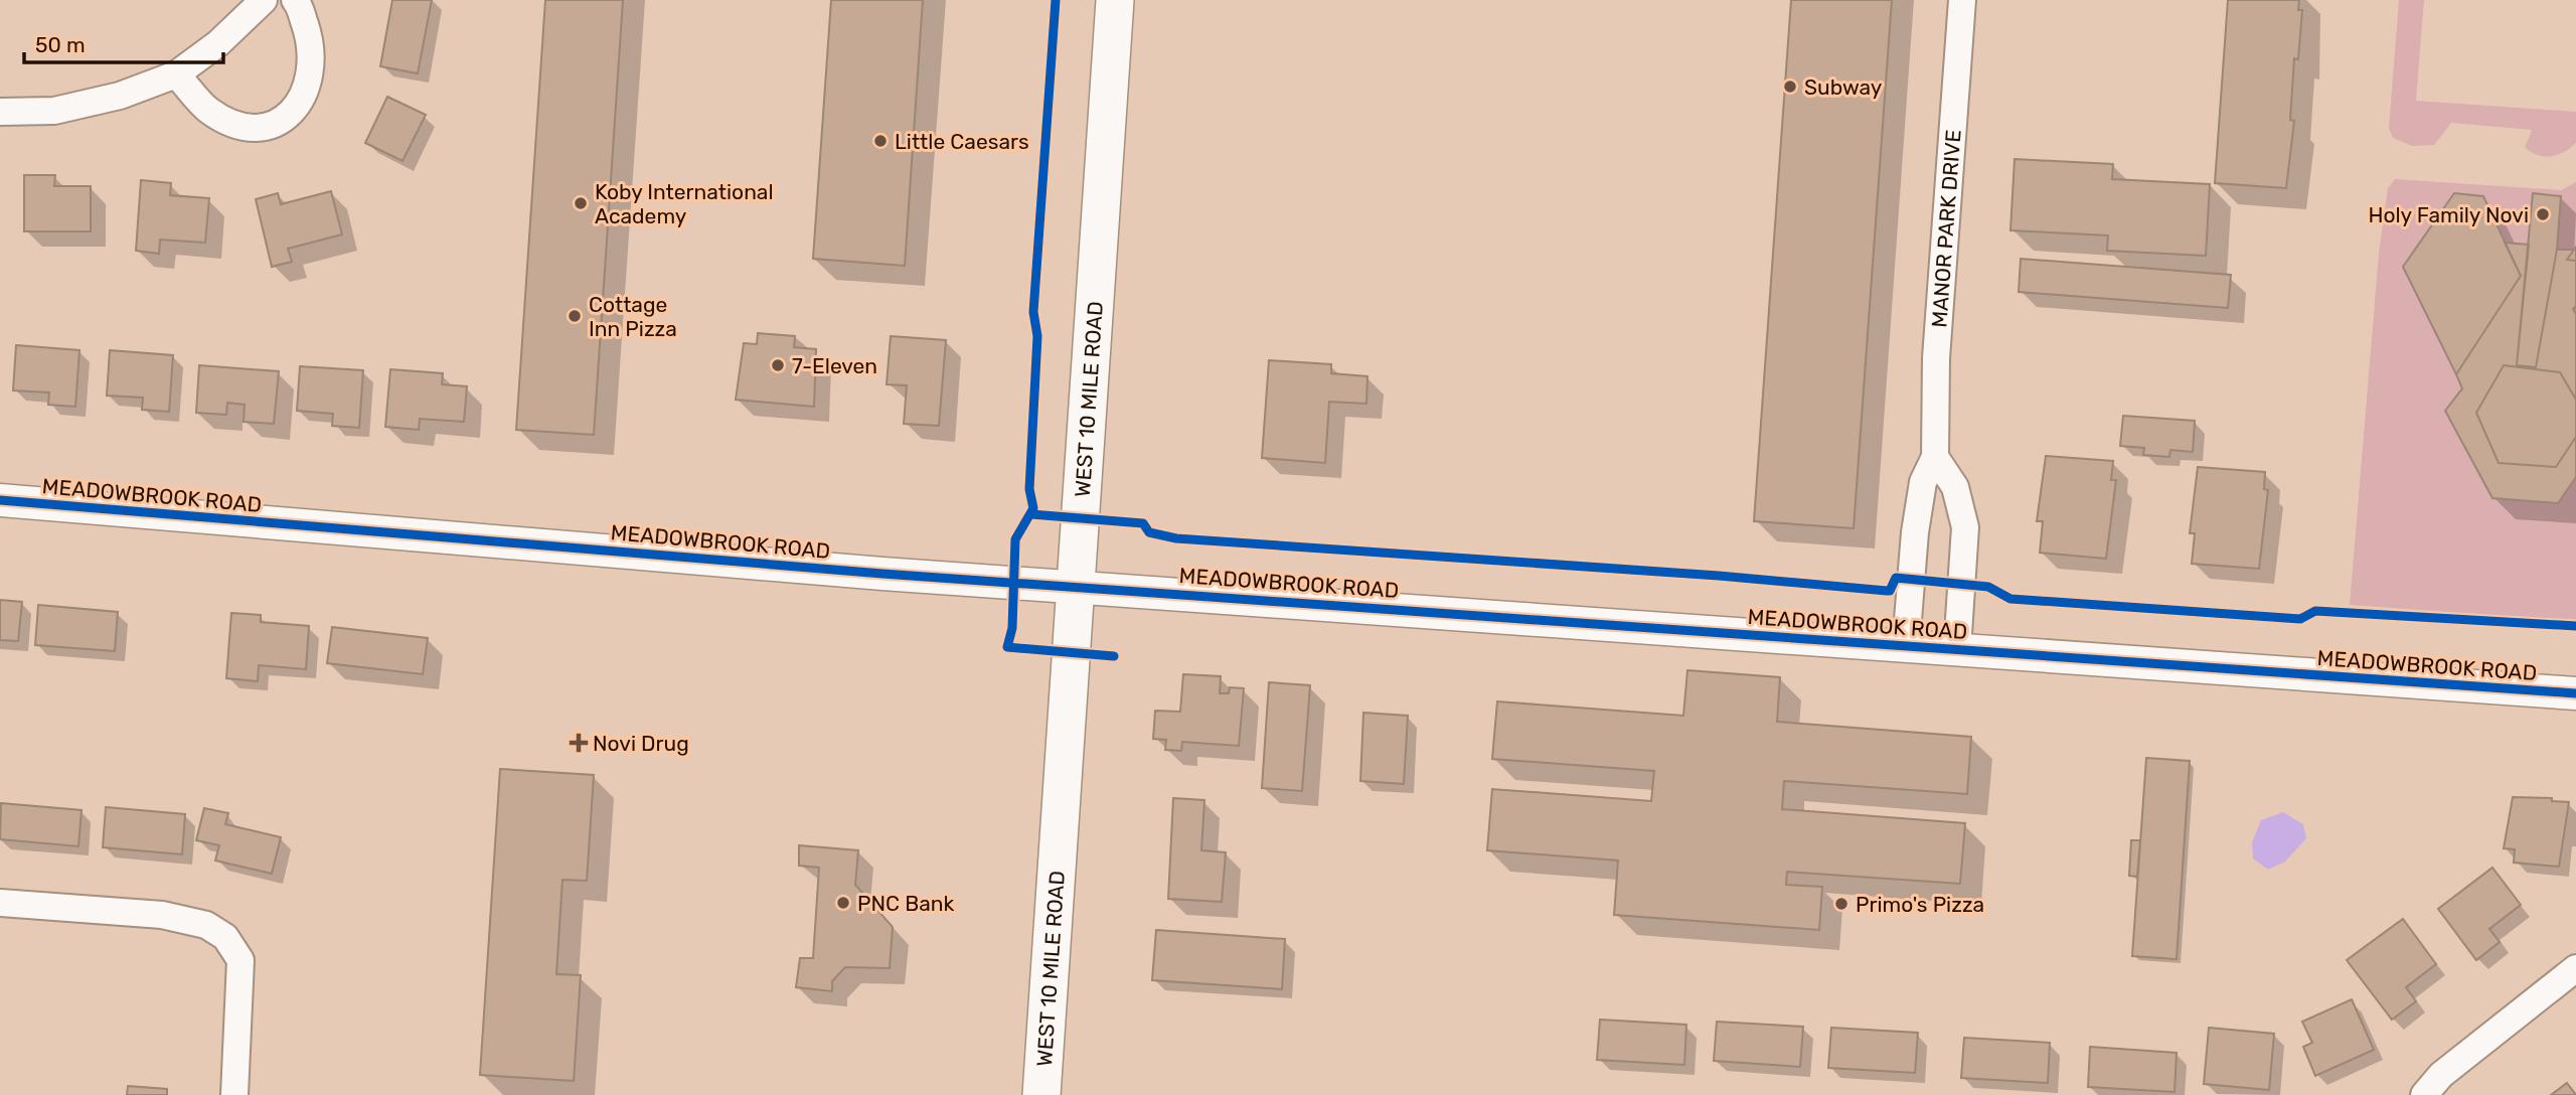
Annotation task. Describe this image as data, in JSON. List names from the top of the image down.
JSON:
{
  "streets": {
    "main road": ["WEST 10 MILE ROAD"],
    "street": ["MANOR PARK DRIVE", "MEADOWBROOK ROAD"]
  },
  "crossings": [
    ["MANOR PARK DRIVE", "MEADOWBROOK ROAD"],
    ["WEST 10 MILE ROAD", "MEADOWBROOK ROAD"]
  ],
  "places": {
    "other": [
      "Subway",
      "Little Caesars",
      "Koby International Academy",
      "Holy Family Novi",
      "Cottage Inn Pizza",
      "7-Eleven",
      "PNC Bank",
      "Primo's Pizza"
    ],
    "health": ["Novi Drug"]
  },
  "scale_bar": "50 m"
}
